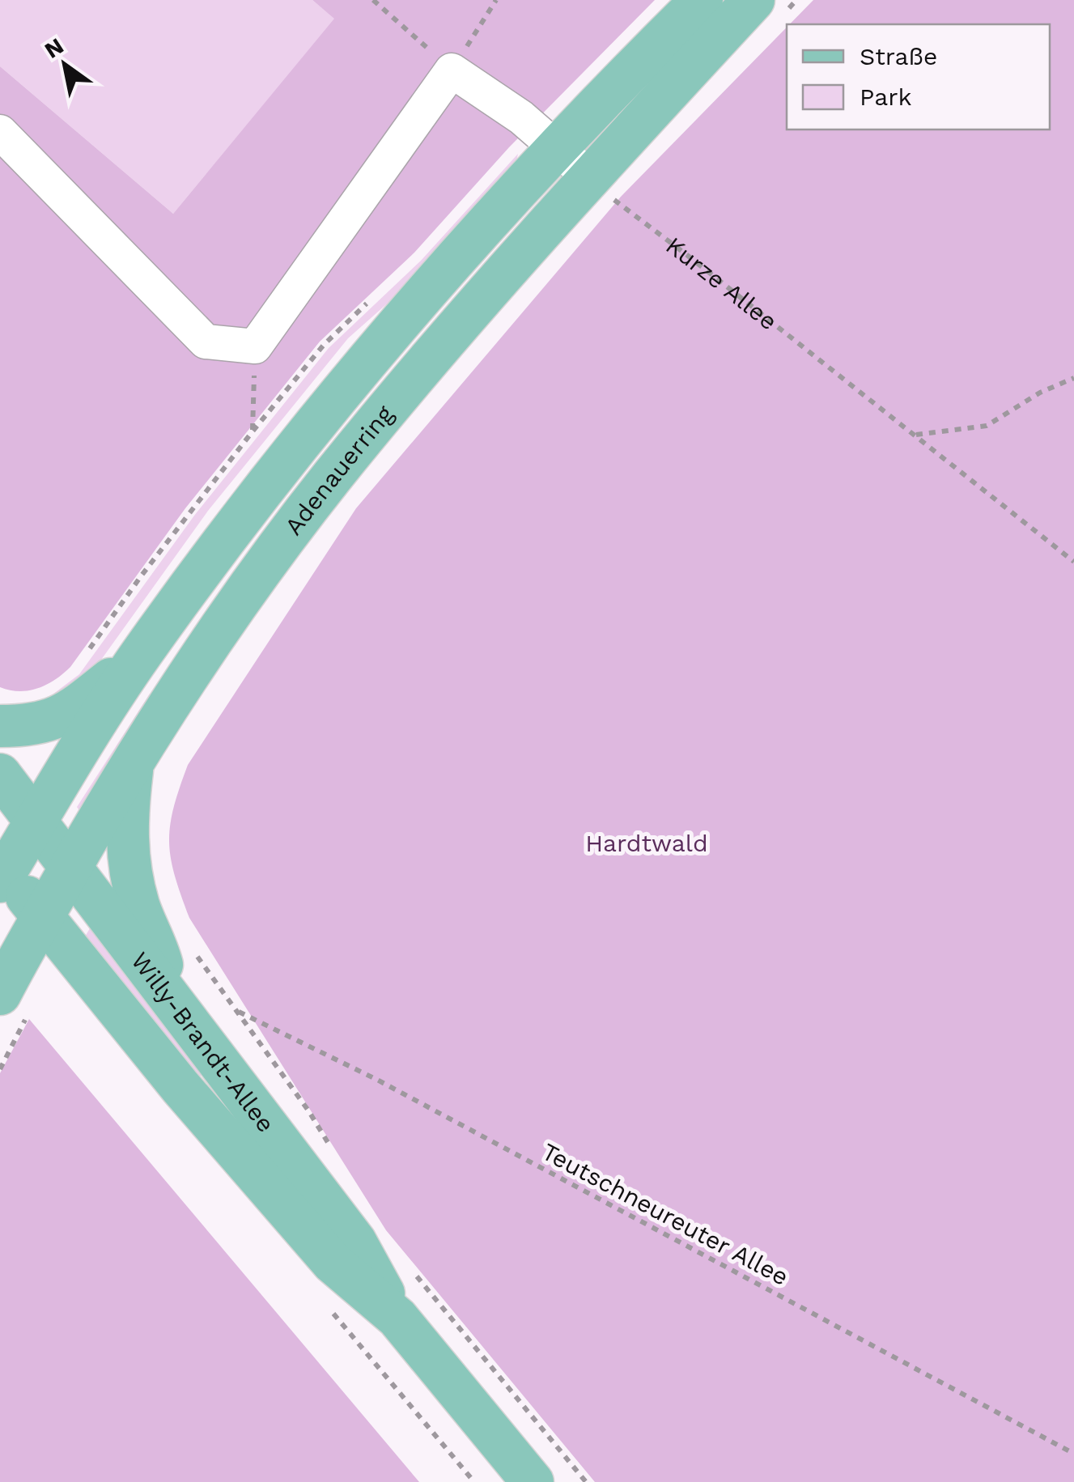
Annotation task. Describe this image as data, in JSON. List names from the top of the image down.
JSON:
{
  "streets": {
    "main road": ["Adenauerring", "Willy-Brandt-Allee"],
    "path": ["Kurze Allee", "Teutschneureuter Allee"]
  },
  "crossings": [
    ["Kurze Allee", "Adenauerring"],
    ["Adenauerring", "Willy-Brandt-Allee"]
  ],
  "parks": ["Hardtwald"],
  "legend": ["Straße", "Park"],
  "north": "top left"
}
